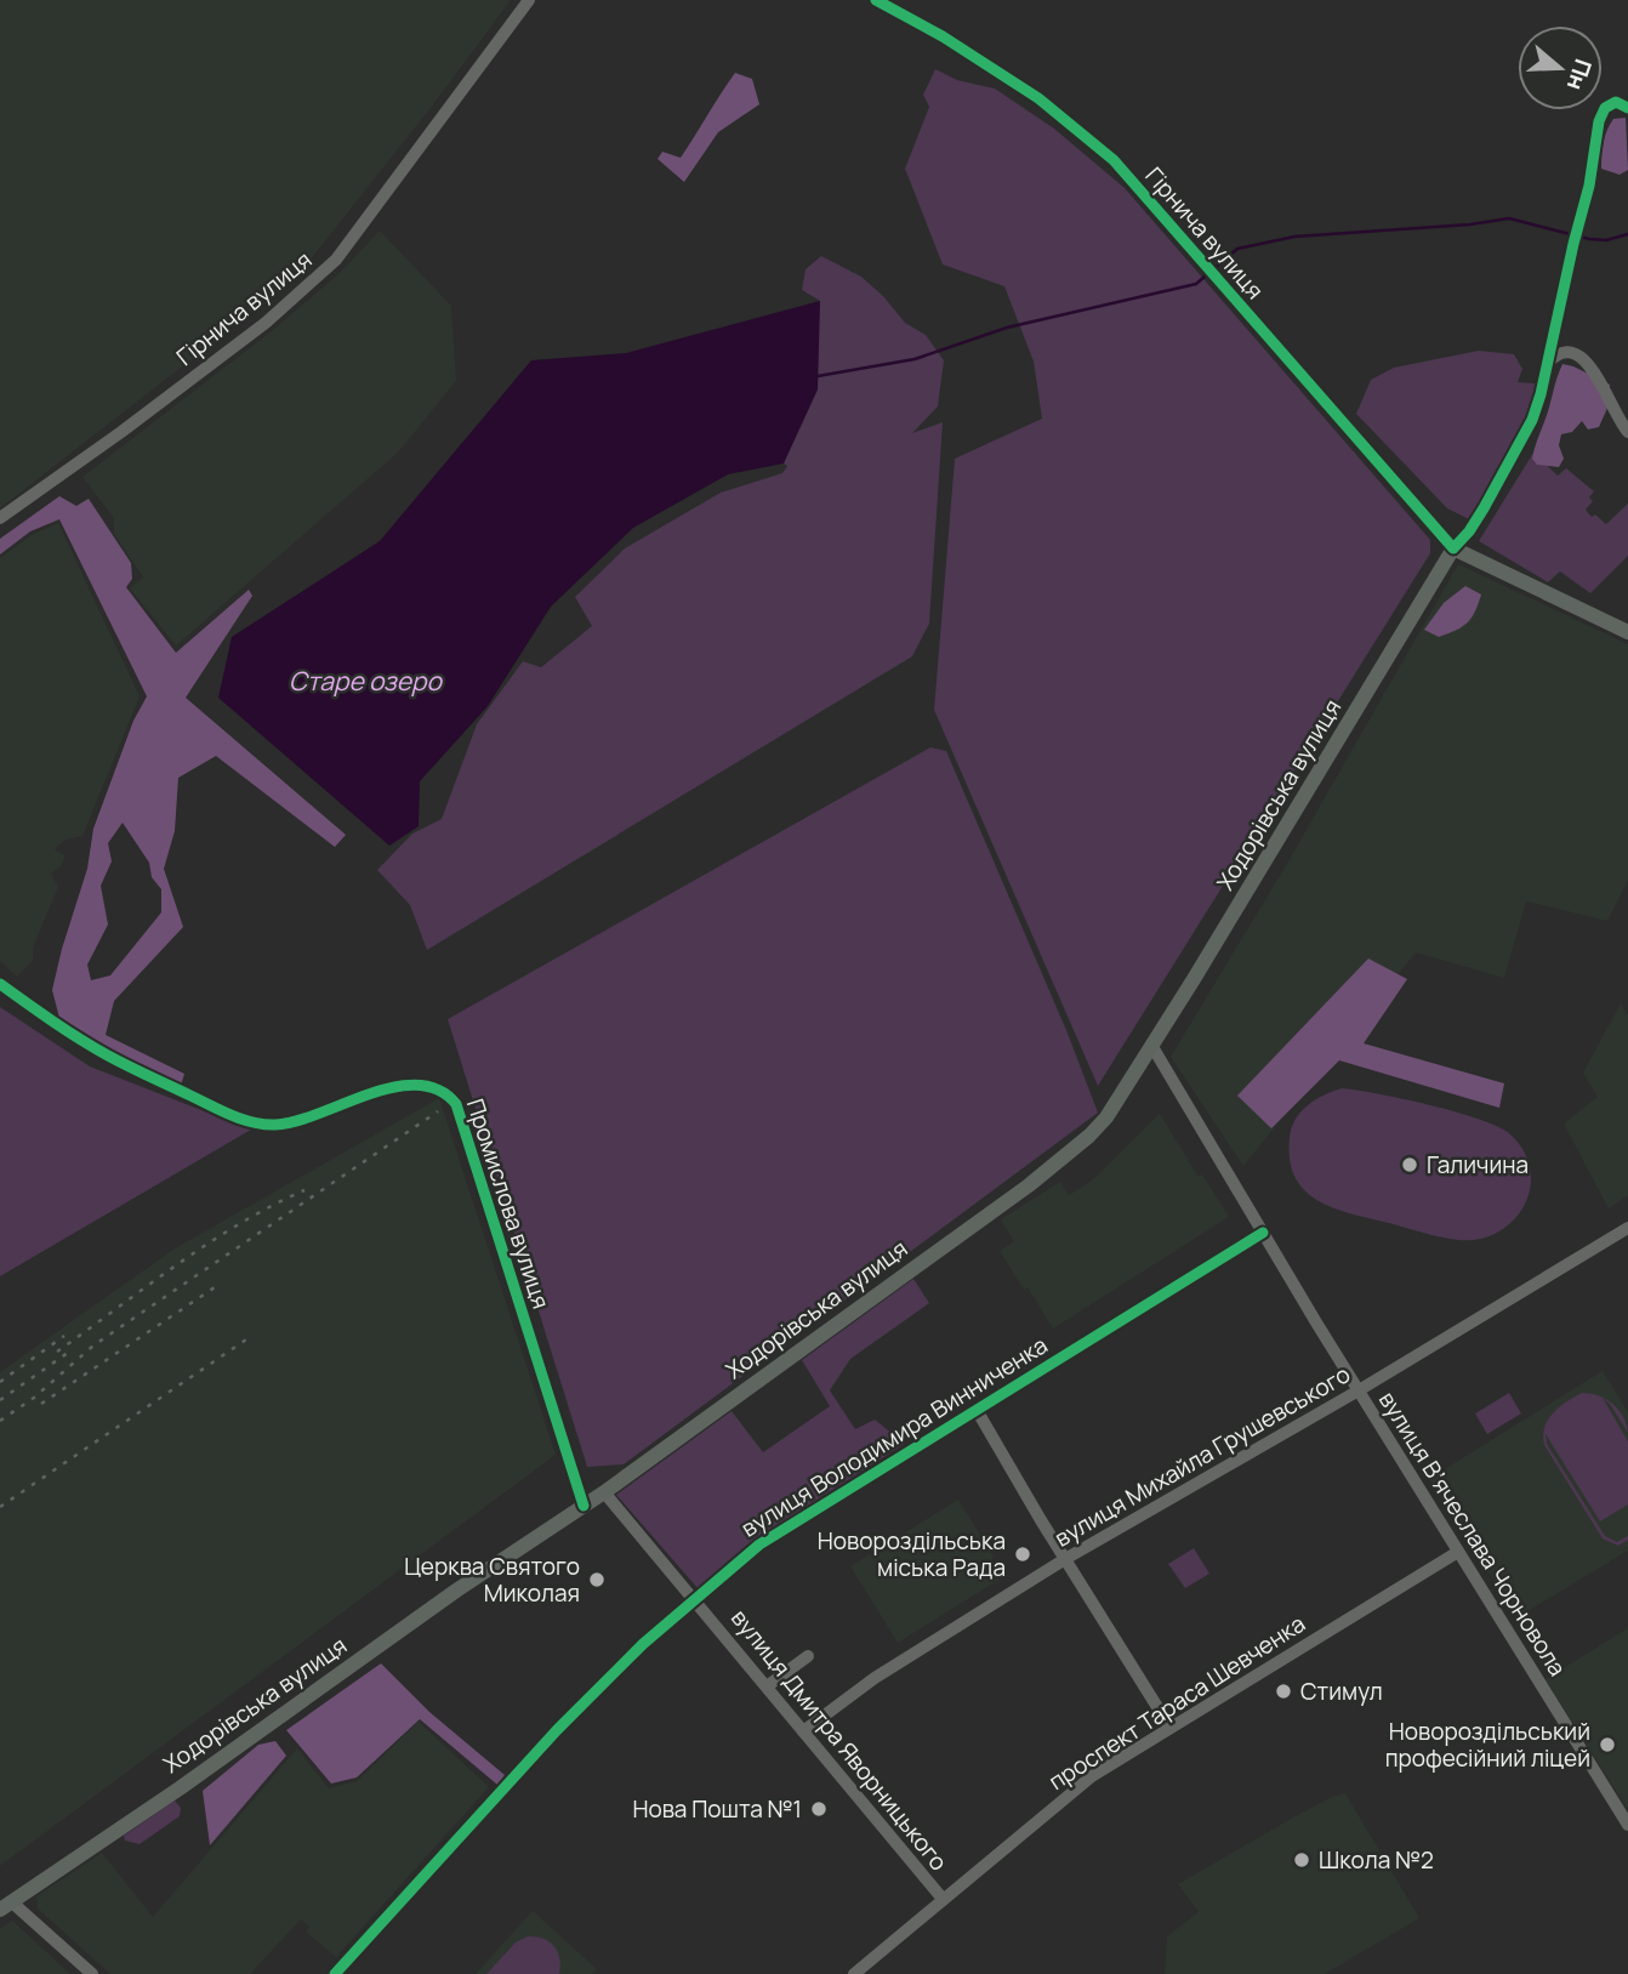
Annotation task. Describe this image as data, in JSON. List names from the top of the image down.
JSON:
{
  "streets": {
    "main road": ["Ходорівська вулиця"],
    "street": [
      "Гірнича вулиця",
      "Промислова вулиця",
      "вулиця Володимира Винниченка",
      "вулиця Михайла Грушевського",
      "вулиця Вʼячеслава Чорновола",
      "проспект Тараса Шевченка",
      "вулиця Дмитра Яворницького"
    ]
  },
  "crossings": [
    ["Гірнича вулиця", "Ходорівська вулиця"],
    ["Ходорівська вулиця", "Промислова вулиця"],
    ["Ходорівська вулиця", "вулиця Вʼячеслава Чорновола"],
    ["Ходорівська вулиця", "вулиця Дмитра Яворницького"],
    ["вулиця Володимира Винниченка", "вулиця Вʼячеслава Чорновола"],
    ["вулиця Володимира Винниченка", "вулиця Дмитра Яворницького"],
    ["вулиця Михайла Грушевського", "вулиця Вʼячеслава Чорновола"],
    ["вулиця Михайла Грушевського", "вулиця Дмитра Яворницького"],
    ["вулиця Вʼячеслава Чорновола", "проспект Тараса Шевченка"],
    ["проспект Тараса Шевченка", "вулиця Дмитра Яворницького"]
  ],
  "water": ["Старе озеро"],
  "places": [
    "Галичина",
    "Новороздільська міська Рада",
    "Церква Святого Миколая",
    "Стимул",
    "Новороздільський професійний ліцей",
    "Нова Пошта №1",
    "Школа №2"
  ],
  "north": "right"
}
